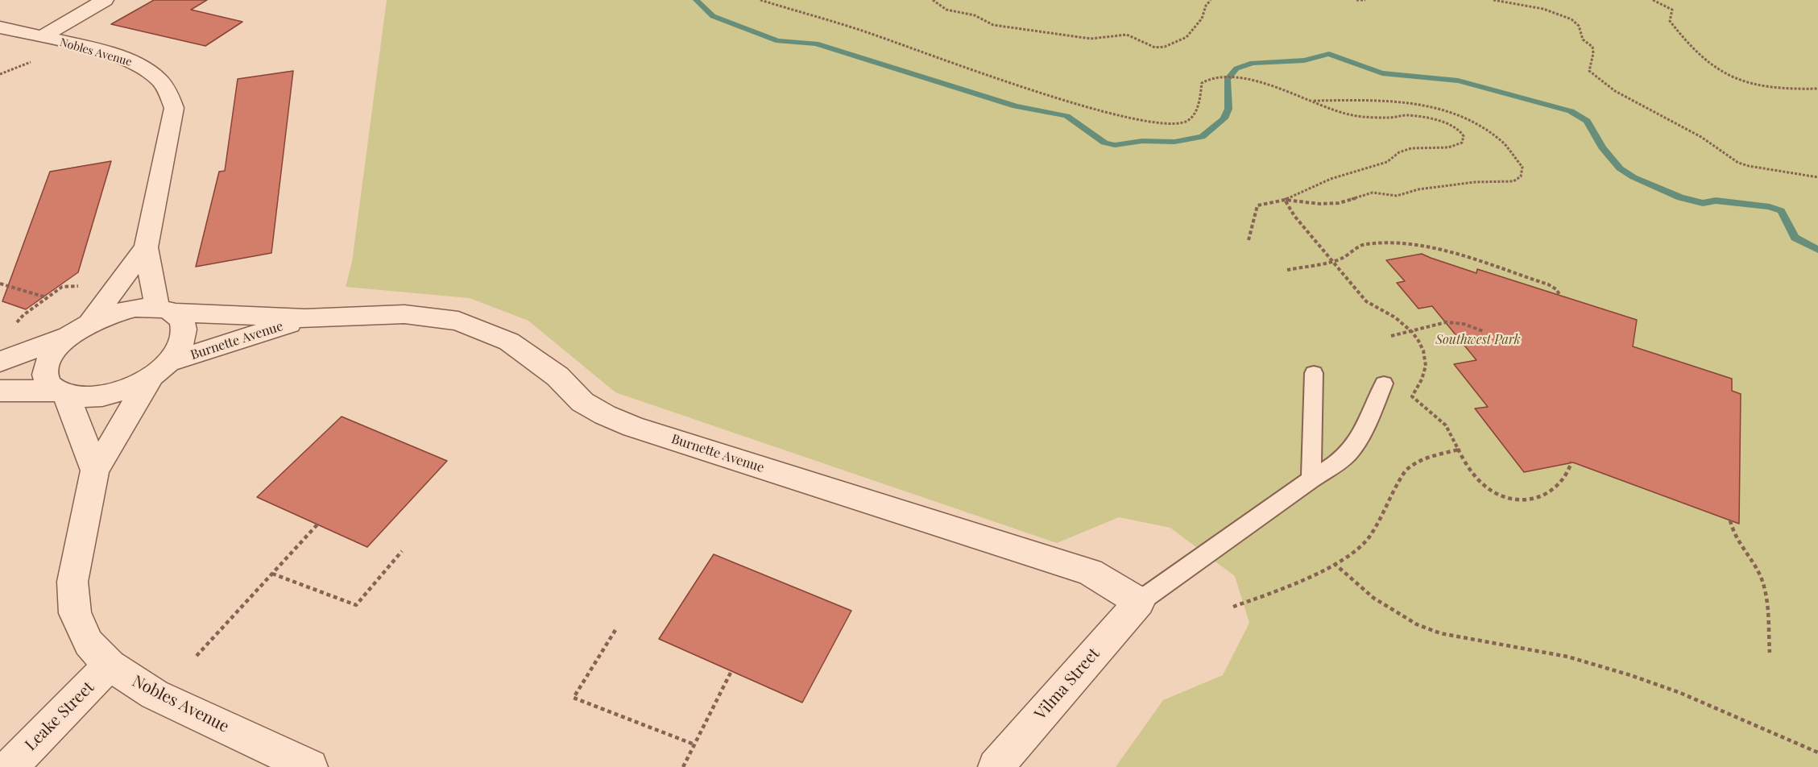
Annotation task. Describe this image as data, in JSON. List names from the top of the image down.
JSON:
{
  "streets": {
    "street": [
      "Nobles Avenue",
      "Burnette Avenue",
      "Vilma Street",
      "Leake Street"
    ]
  },
  "crossings": [
    ["Nobles Avenue", "Burnette Avenue"],
    ["Nobles Avenue", "Leake Street"],
    ["Burnette Avenue", "Vilma Street"]
  ],
  "parks": ["Southwest Park"]
}
